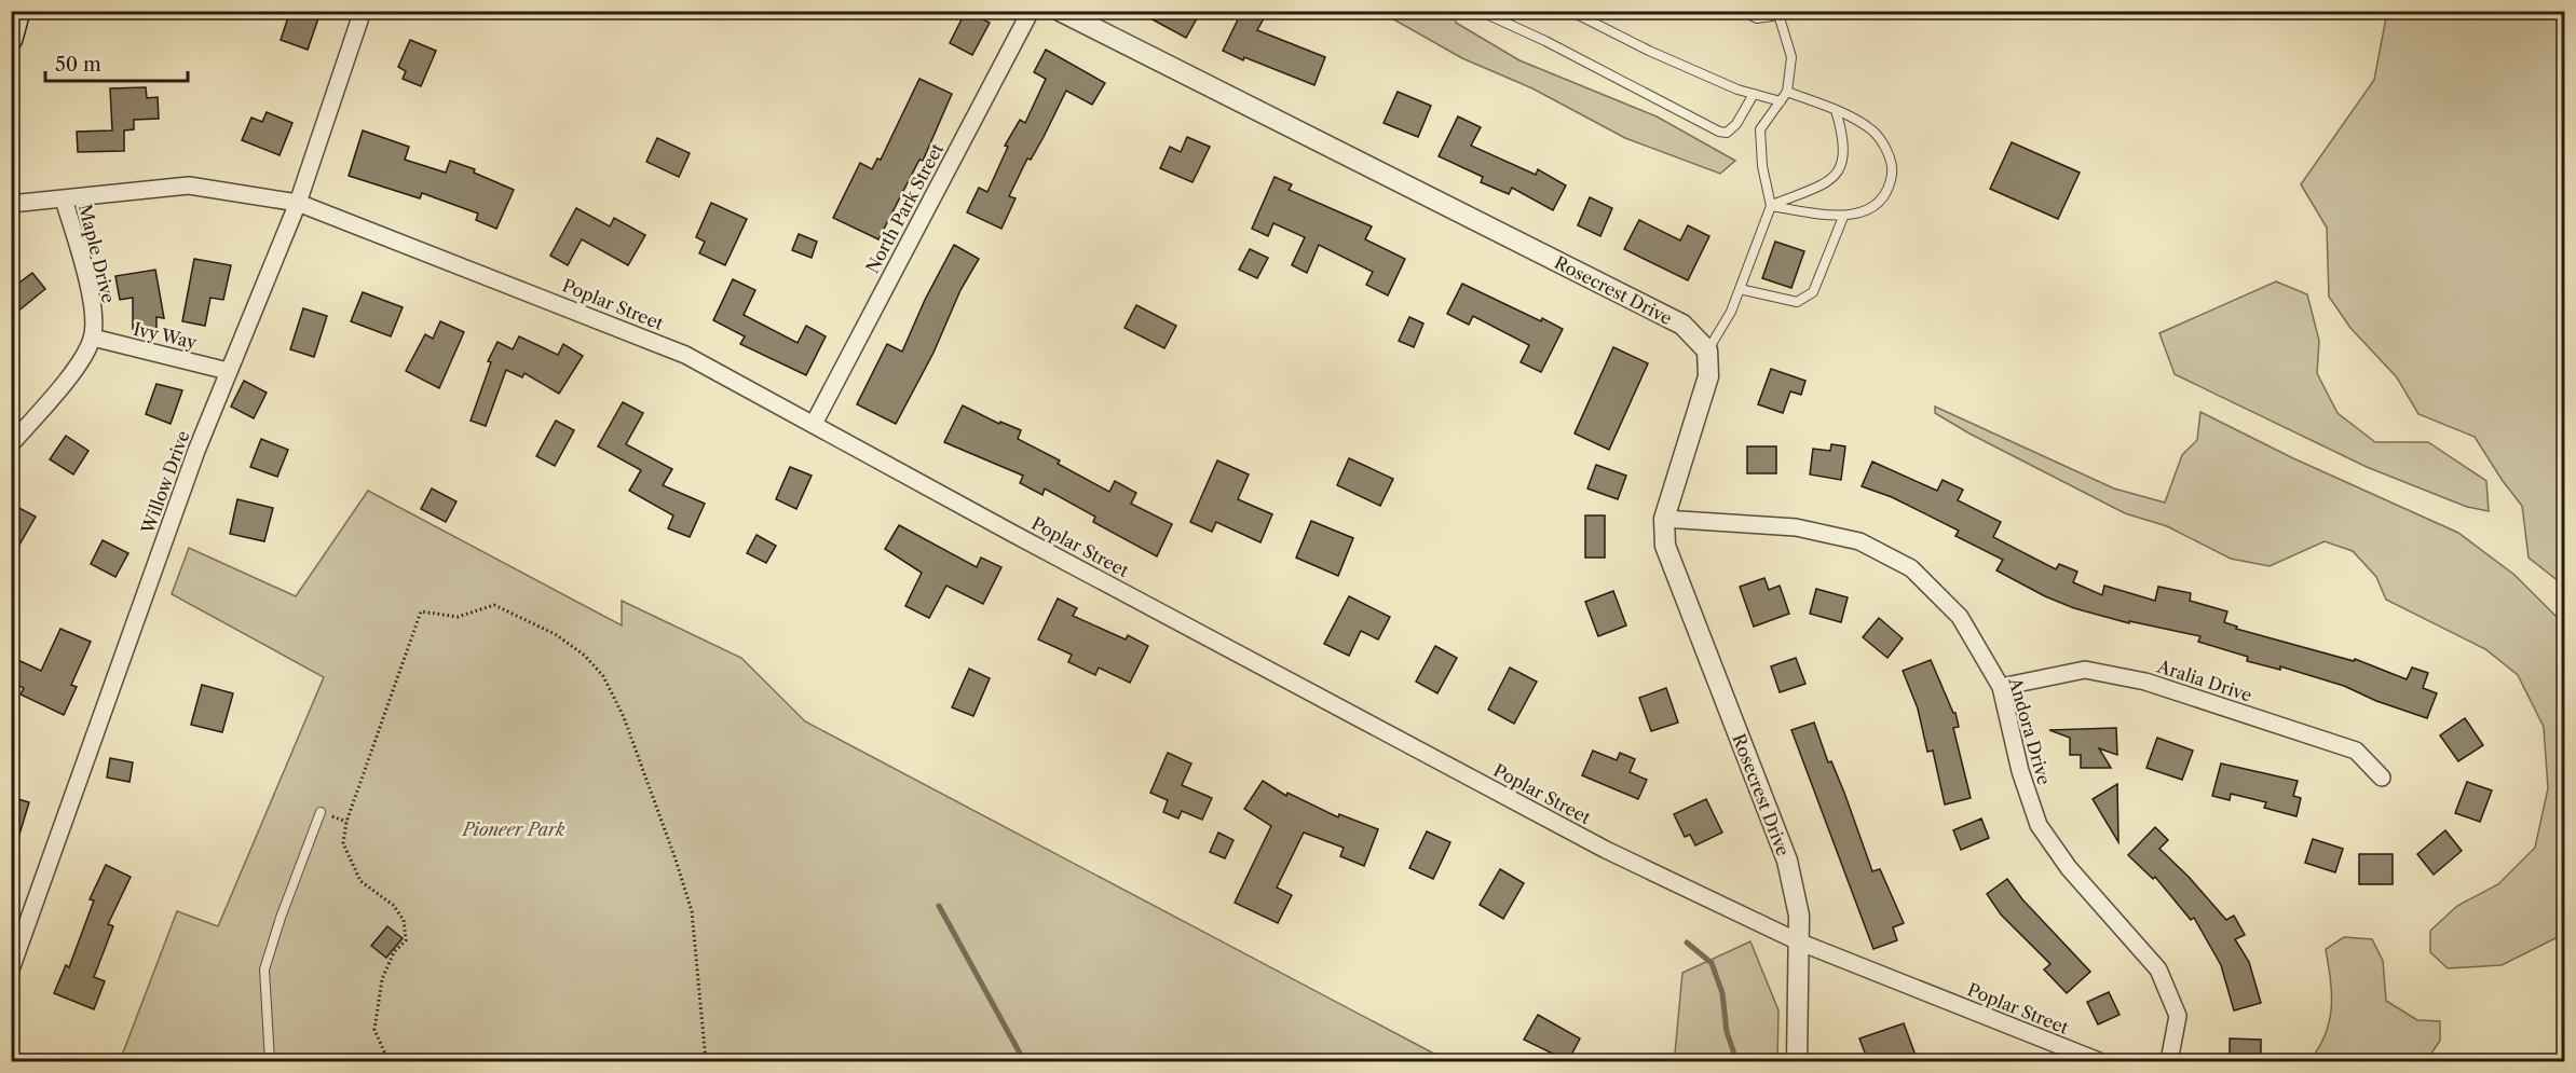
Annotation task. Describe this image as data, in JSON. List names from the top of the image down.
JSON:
{
  "streets": {
    "street": [
      "North Park Street",
      "Maple Drive",
      "Rosecrest Drive",
      "Poplar Street",
      "Ivy Way",
      "Willow Drive",
      "Aralia Drive",
      "Andora Drive"
    ]
  },
  "crossings": [
    ["North Park Street", "Poplar Street"],
    ["Maple Drive", "Poplar Street"],
    ["Maple Drive", "Ivy Way"],
    ["Rosecrest Drive", "Poplar Street"],
    ["Rosecrest Drive", "Andora Drive"],
    ["Poplar Street", "Willow Drive"],
    ["Ivy Way", "Willow Drive"],
    ["Aralia Drive", "Andora Drive"]
  ],
  "parks": ["Pioneer Park"],
  "scale_bar": "50 m"
}
